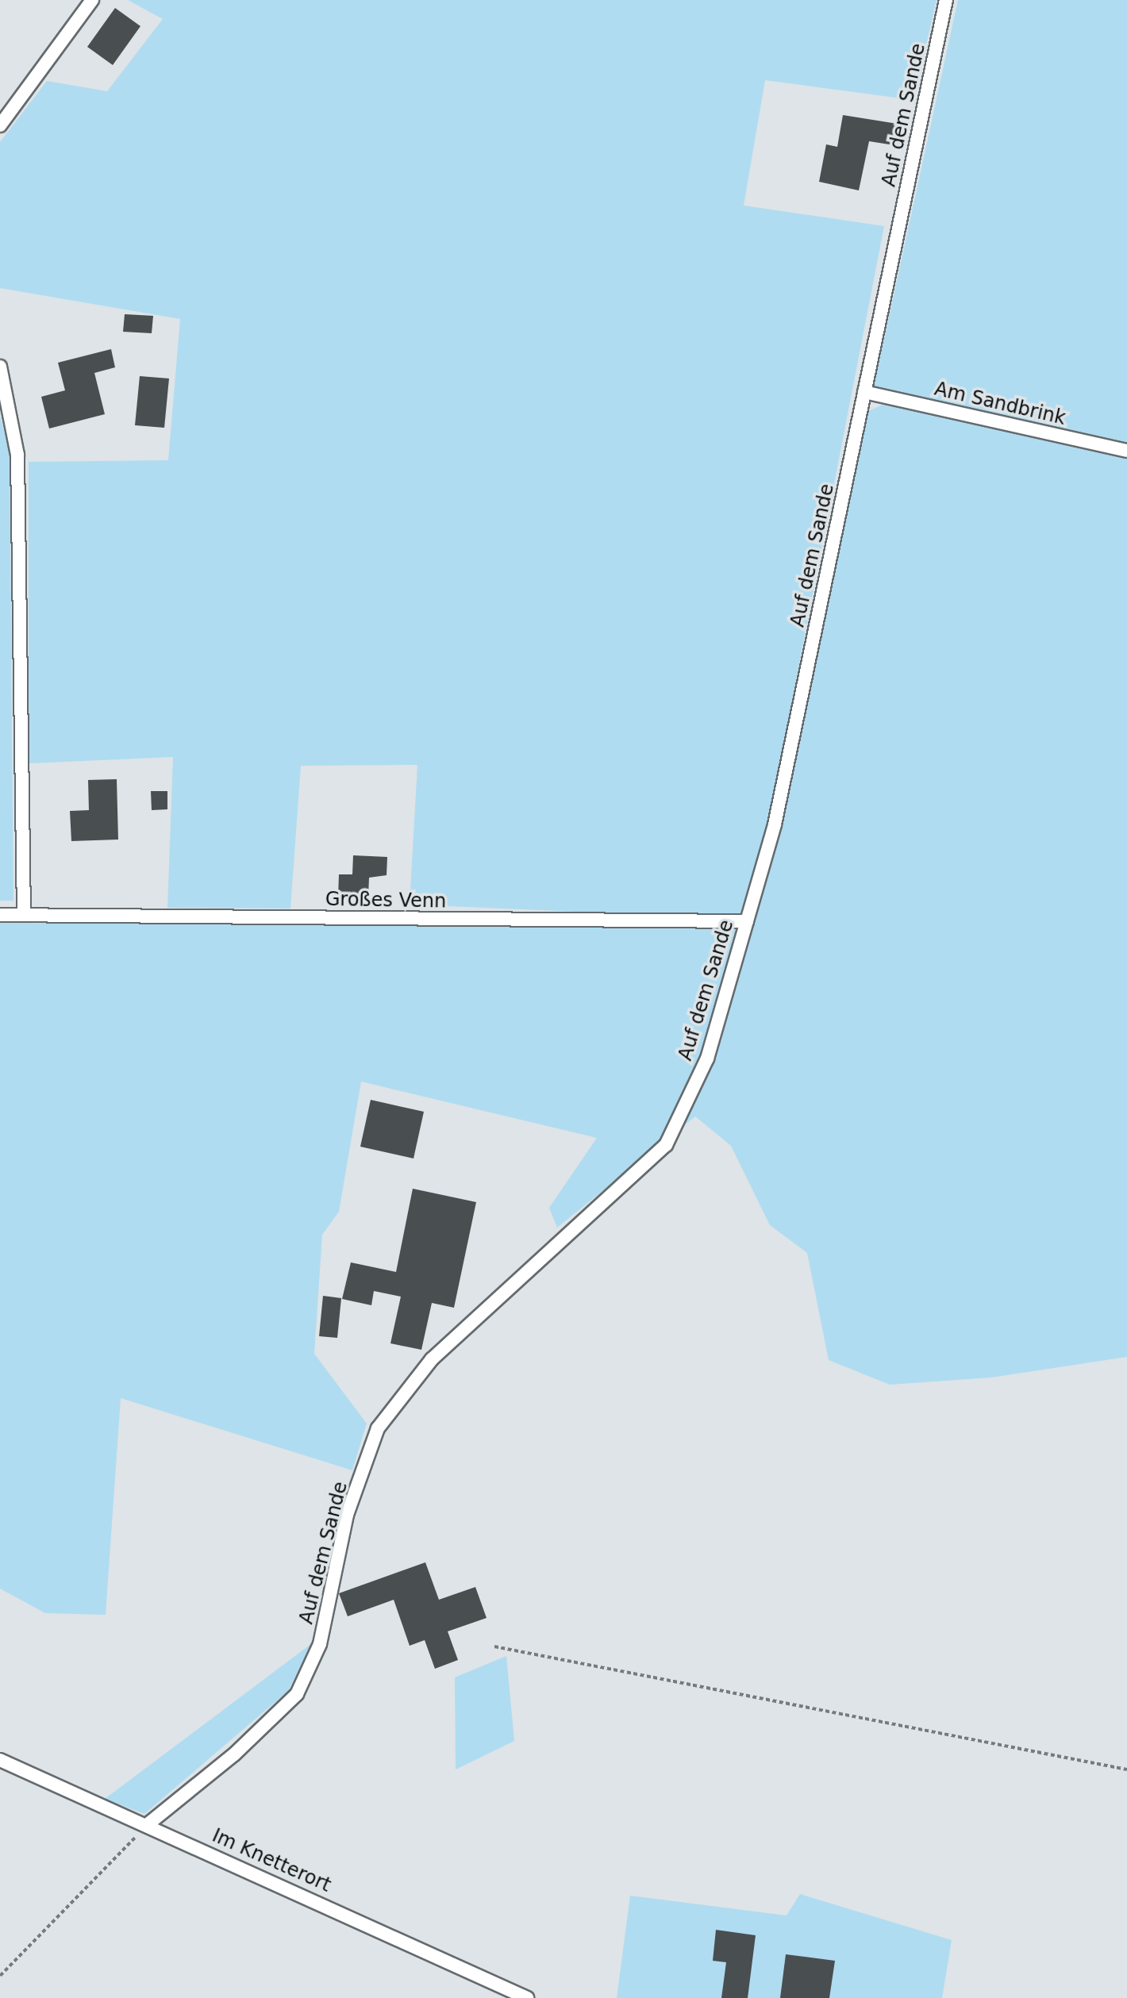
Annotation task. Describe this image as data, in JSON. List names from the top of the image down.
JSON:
{
  "streets": {
    "street": [
      "Auf dem Sande",
      "Am Sandbrink",
      "Großes Venn",
      "Im Knetterort"
    ]
  },
  "crossings": [
    ["Auf dem Sande", "Am Sandbrink"],
    ["Auf dem Sande", "Großes Venn"],
    ["Auf dem Sande", "Im Knetterort"]
  ]
}
